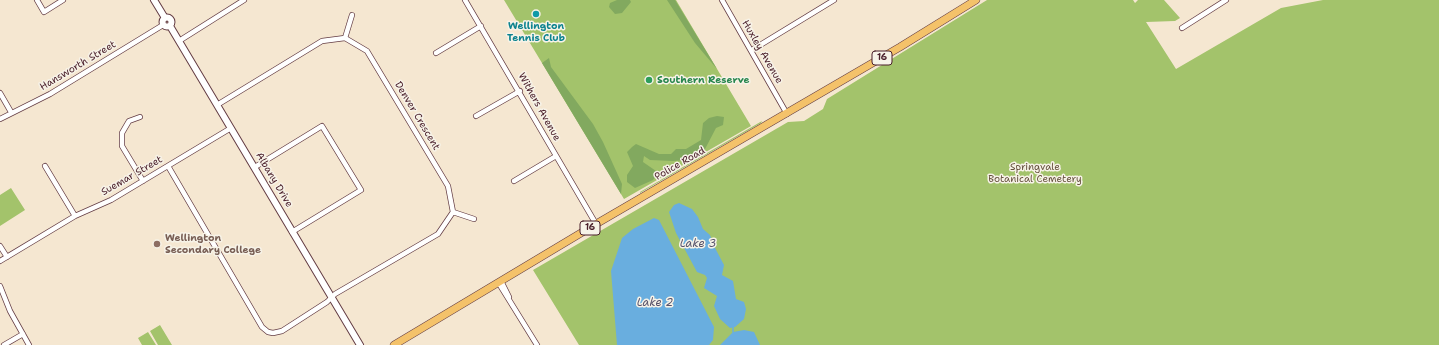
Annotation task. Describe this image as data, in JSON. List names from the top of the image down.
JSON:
{
  "streets": {
    "main road": ["16", "Police Road"],
    "street": [
      "Huxley Avenue",
      "Hansworth Street",
      "Withers Avenue",
      "Denver Crescent",
      "Suemar Street",
      "Albany Drive"
    ]
  },
  "crossings": [
    ["Huxley Avenue", "Police Road"],
    ["Hansworth Street", "Albany Drive"],
    ["Withers Avenue", "Police Road"],
    ["Suemar Street", "Albany Drive"]
  ],
  "water": ["Lake 3", "Lake 2"],
  "parks": ["Springvale Botanical Cemetery"],
  "places": ["Wellington Tennis Club", "Southern Reserve", "Wellington Secondary College"]
}
